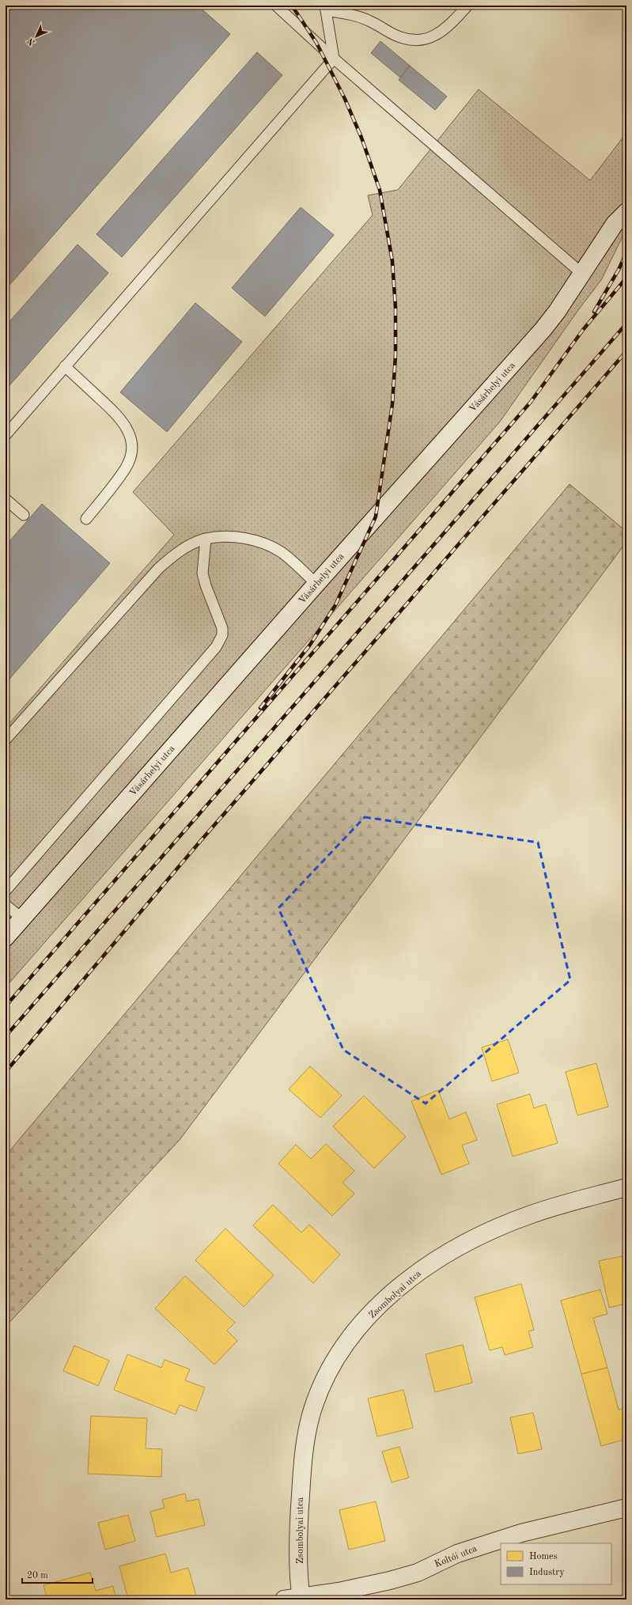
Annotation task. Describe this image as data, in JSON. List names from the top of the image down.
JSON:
{
  "streets": {
    "street": ["Vásárhelyi utca", "Zsombolyai utca", "Koltói utca"]
  },
  "crossings": [
    ["Zsombolyai utca", "Koltói utca"]
  ],
  "legend": ["Homes", "Industry"],
  "scale_bar": "20 m",
  "north": "bottom left"
}
